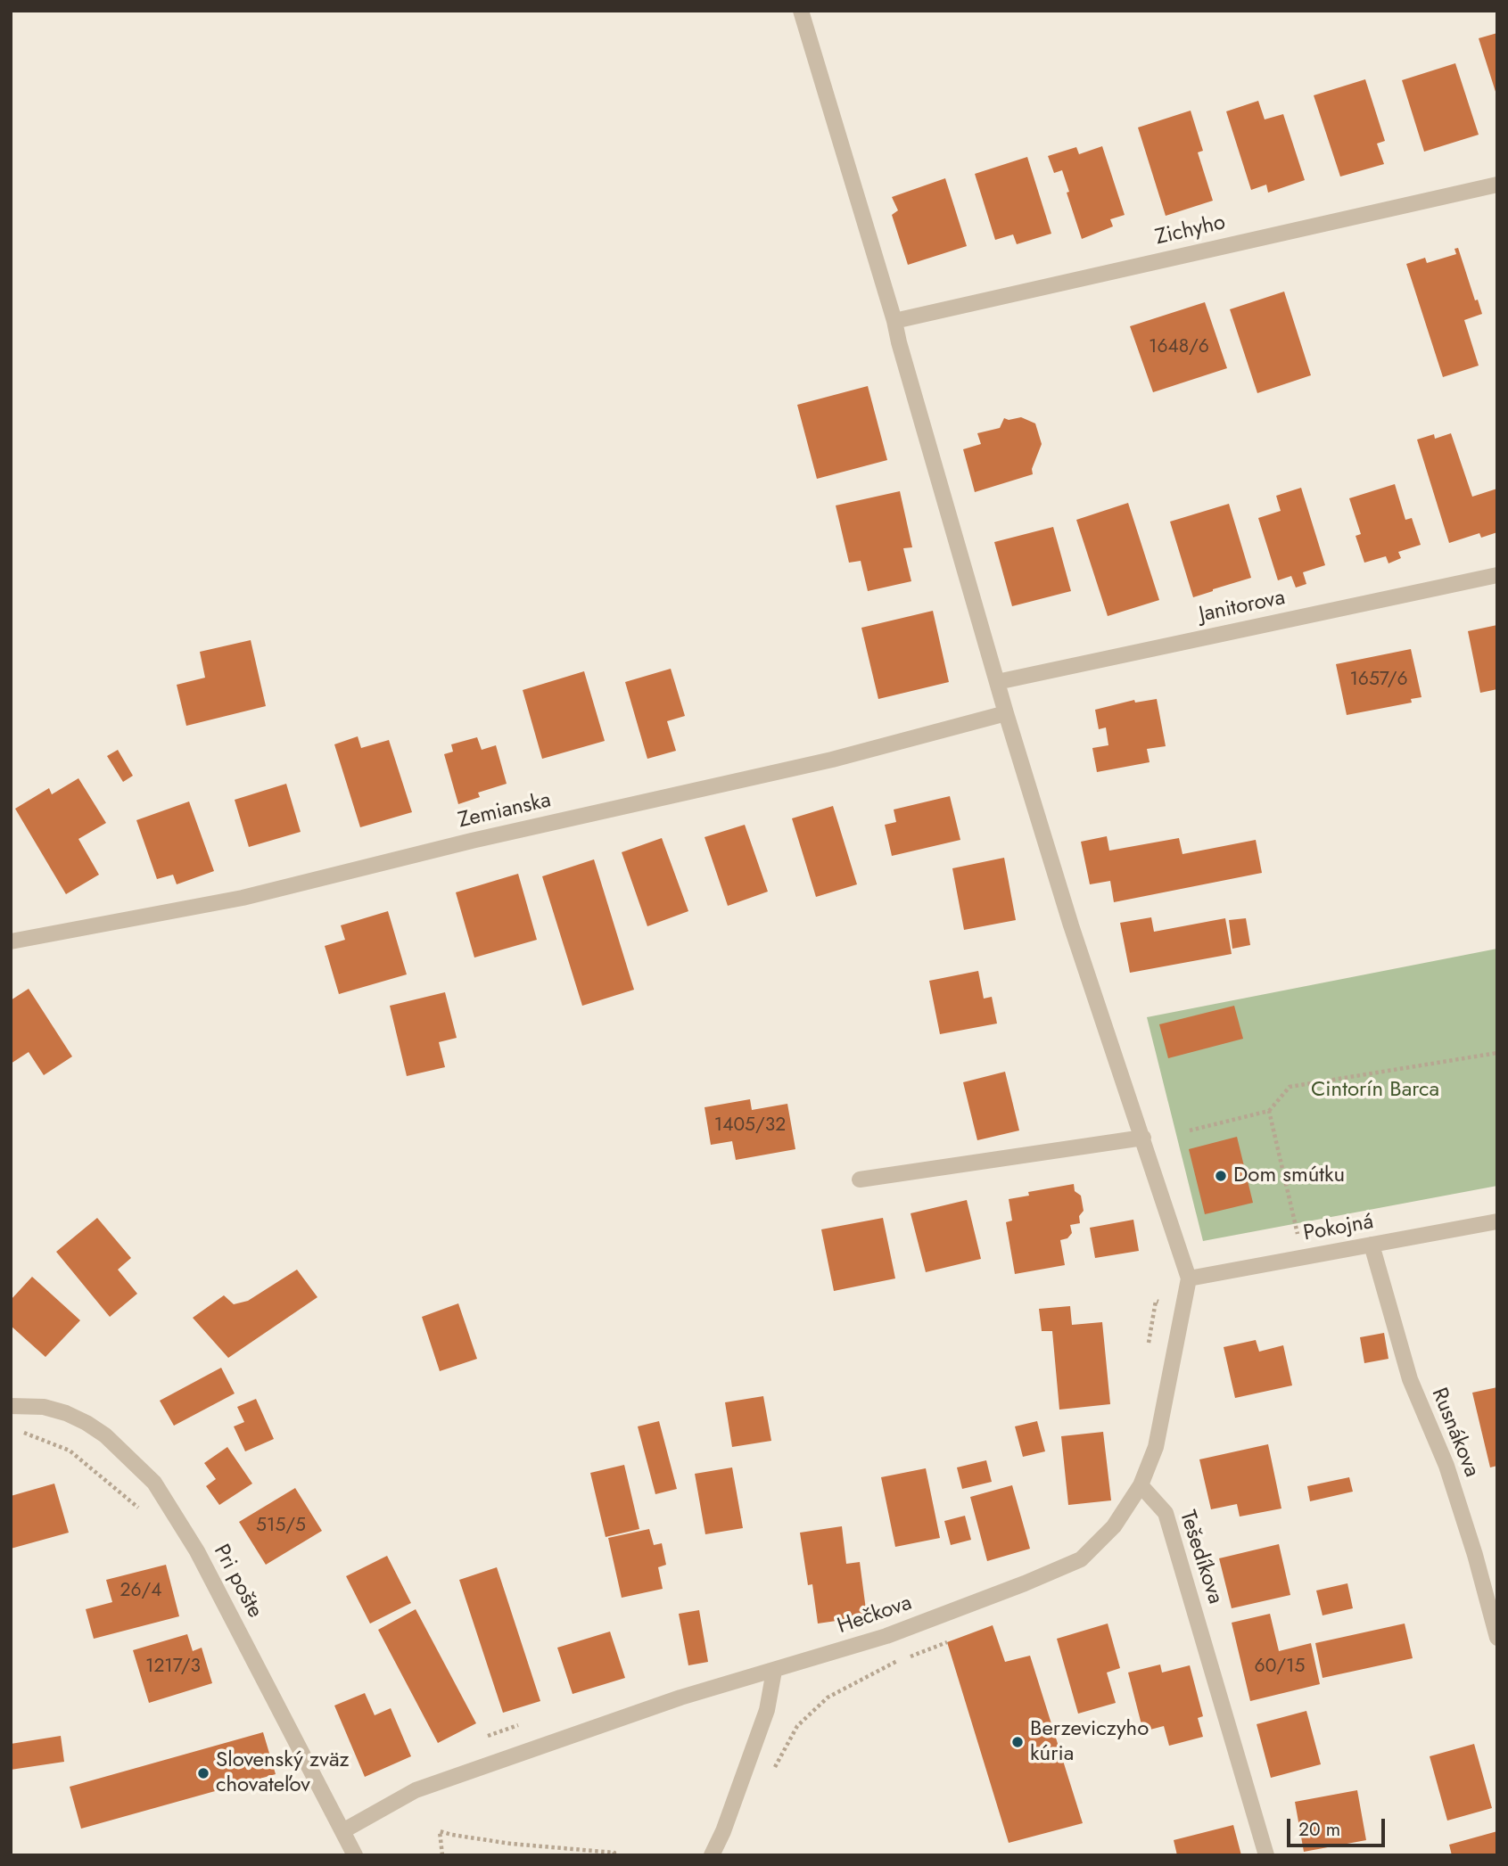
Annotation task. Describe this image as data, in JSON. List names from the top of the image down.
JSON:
{
  "streets": {
    "street": [
      "Zichyho",
      "Janitorova",
      "Zemianska",
      "Pokojná",
      "Rusnákova",
      "Tešedíkova",
      "Pri pošte",
      "Hečkova"
    ]
  },
  "crossings": [
    ["Pokojná", "Rusnákova"],
    ["Tešedíkova", "Hečkova"],
    ["Pri pošte", "Hečkova"]
  ],
  "parks": ["Cintorín Barca"],
  "places": ["Dom smútku", "Berzeviczyho kúria", "Slovenský zväz chovateľov"],
  "house_numbers": [
    "1648/6",
    "1657/6",
    "1405/32",
    "515/5",
    "26/4",
    "1217/3",
    "60/15"
  ],
  "scale_bar": "20 m"
}
